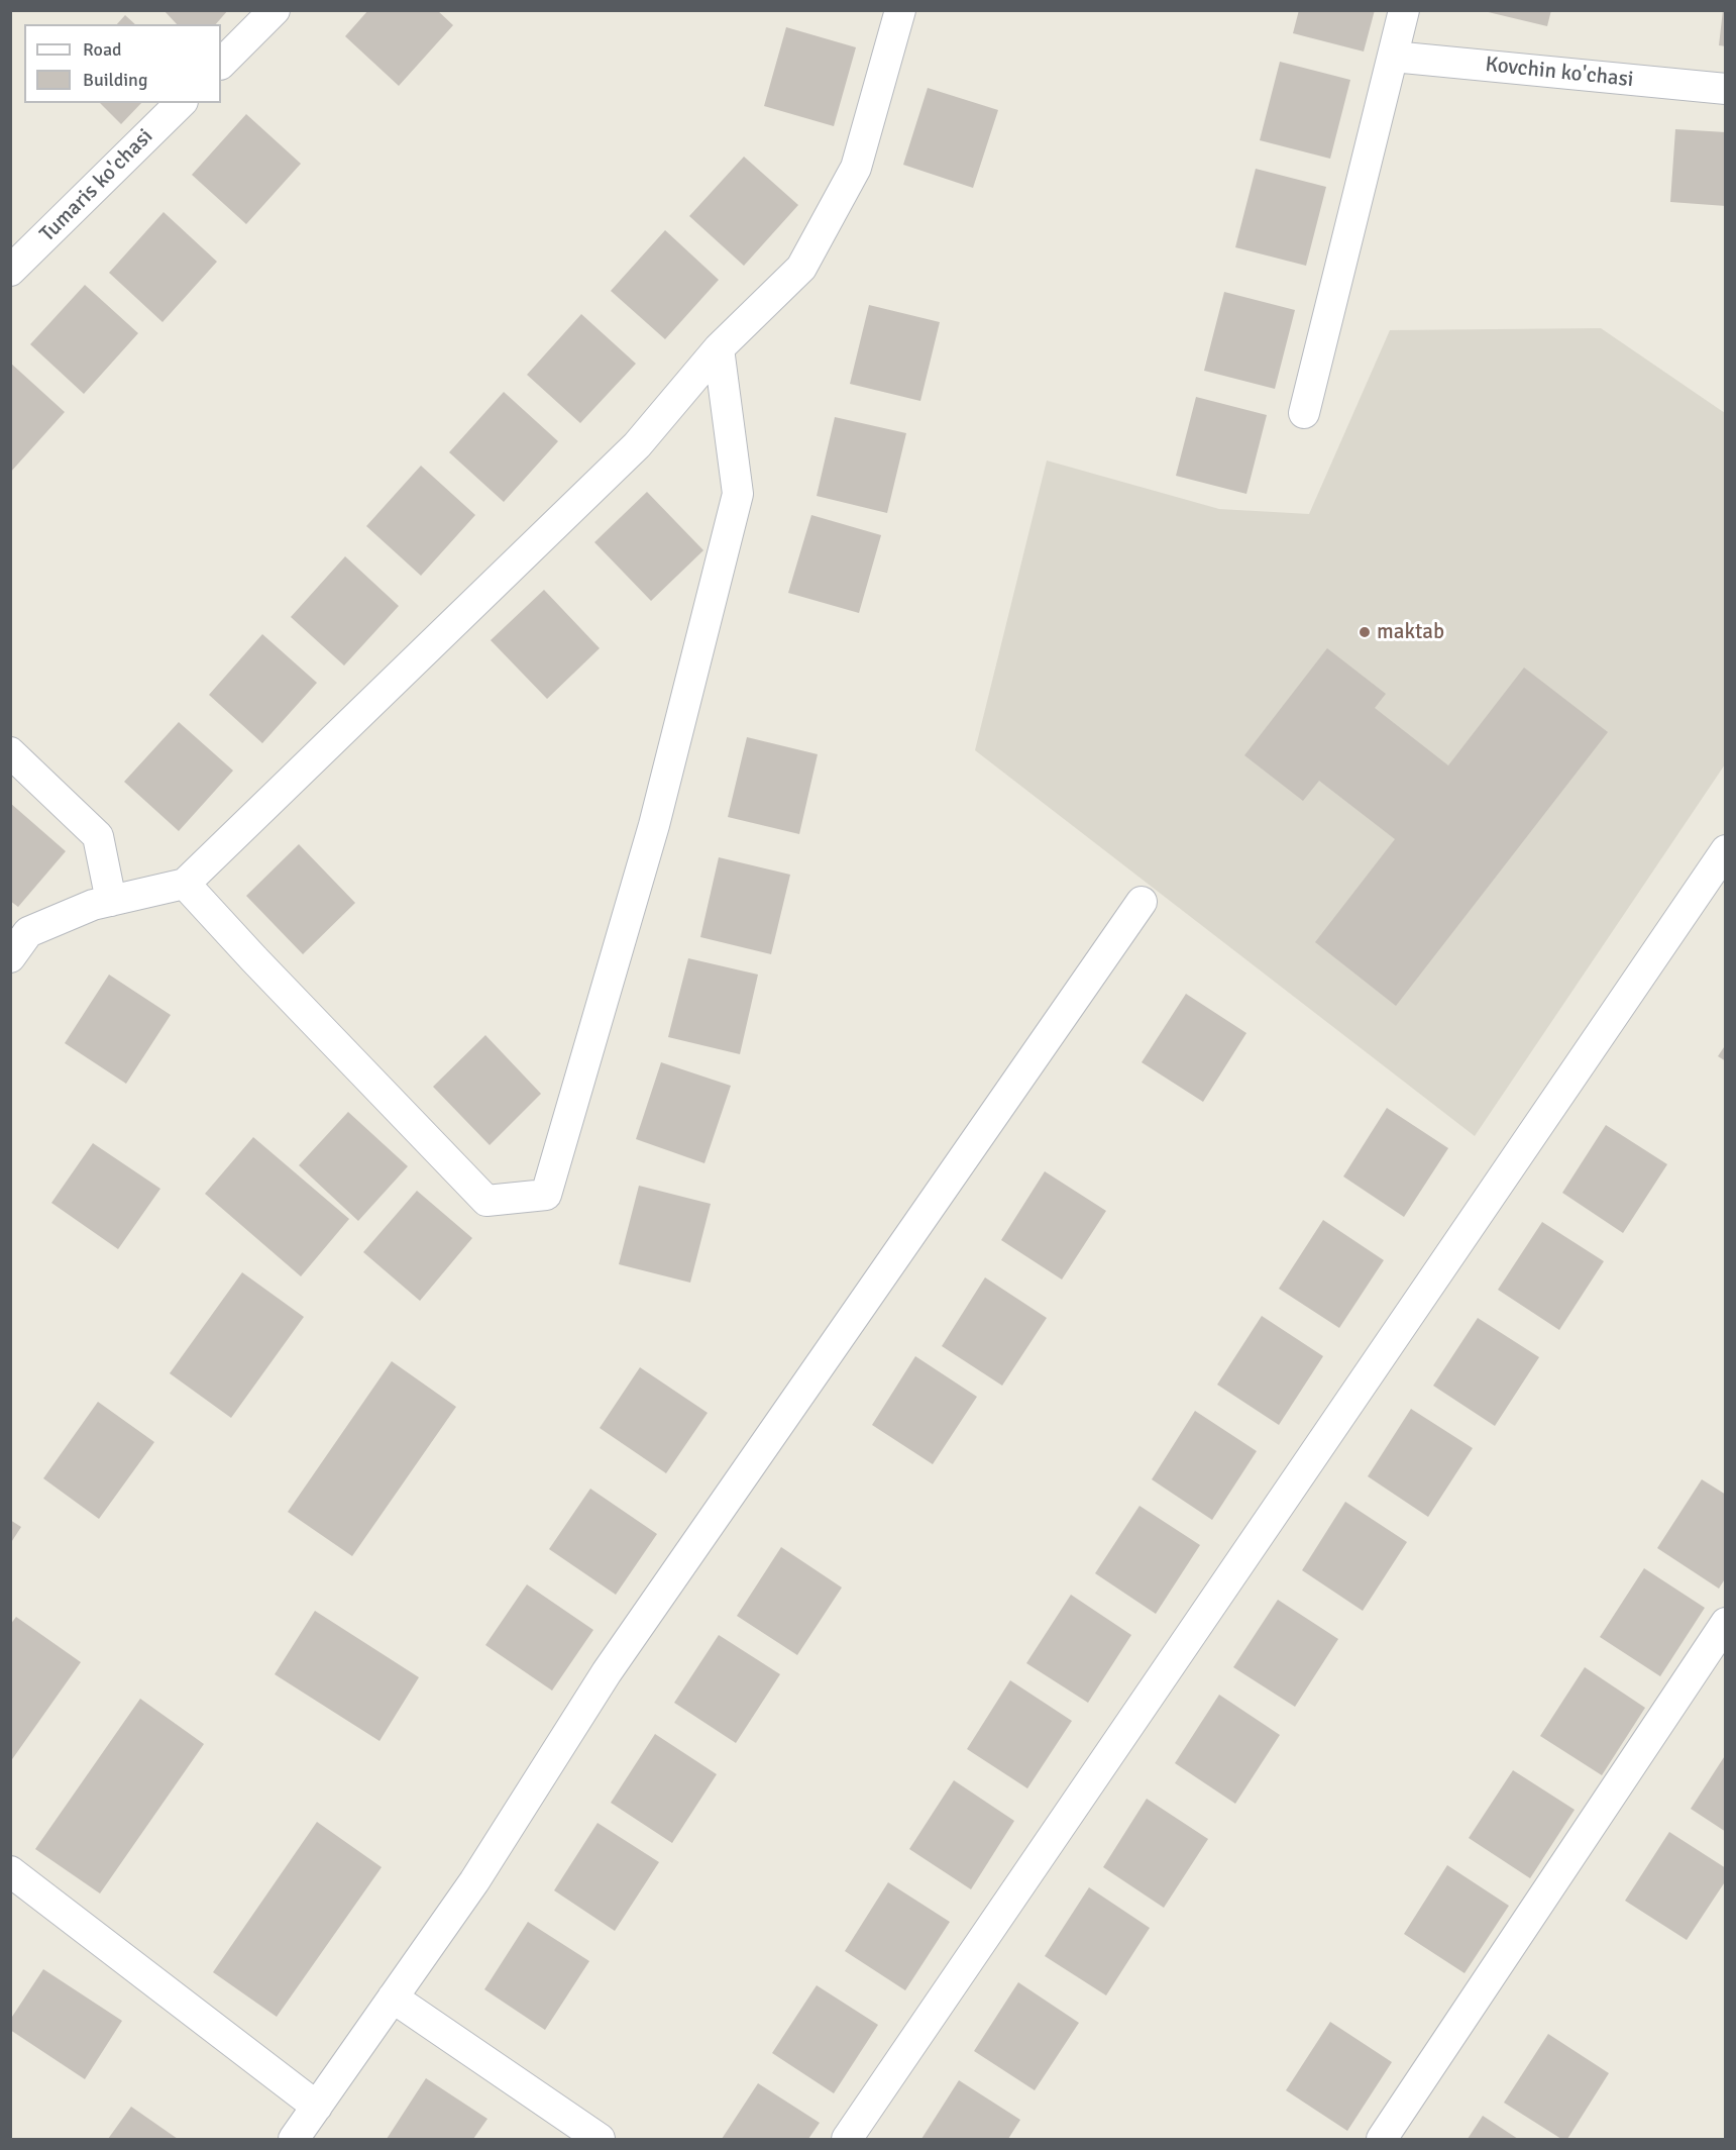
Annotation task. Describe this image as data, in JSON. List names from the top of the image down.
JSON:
{
  "streets": {
    "street": ["Kovchin ko'chasi", "Tumaris ko'chasi"]
  },
  "places": ["maktab"],
  "legend": ["Road", "Building"]
}
